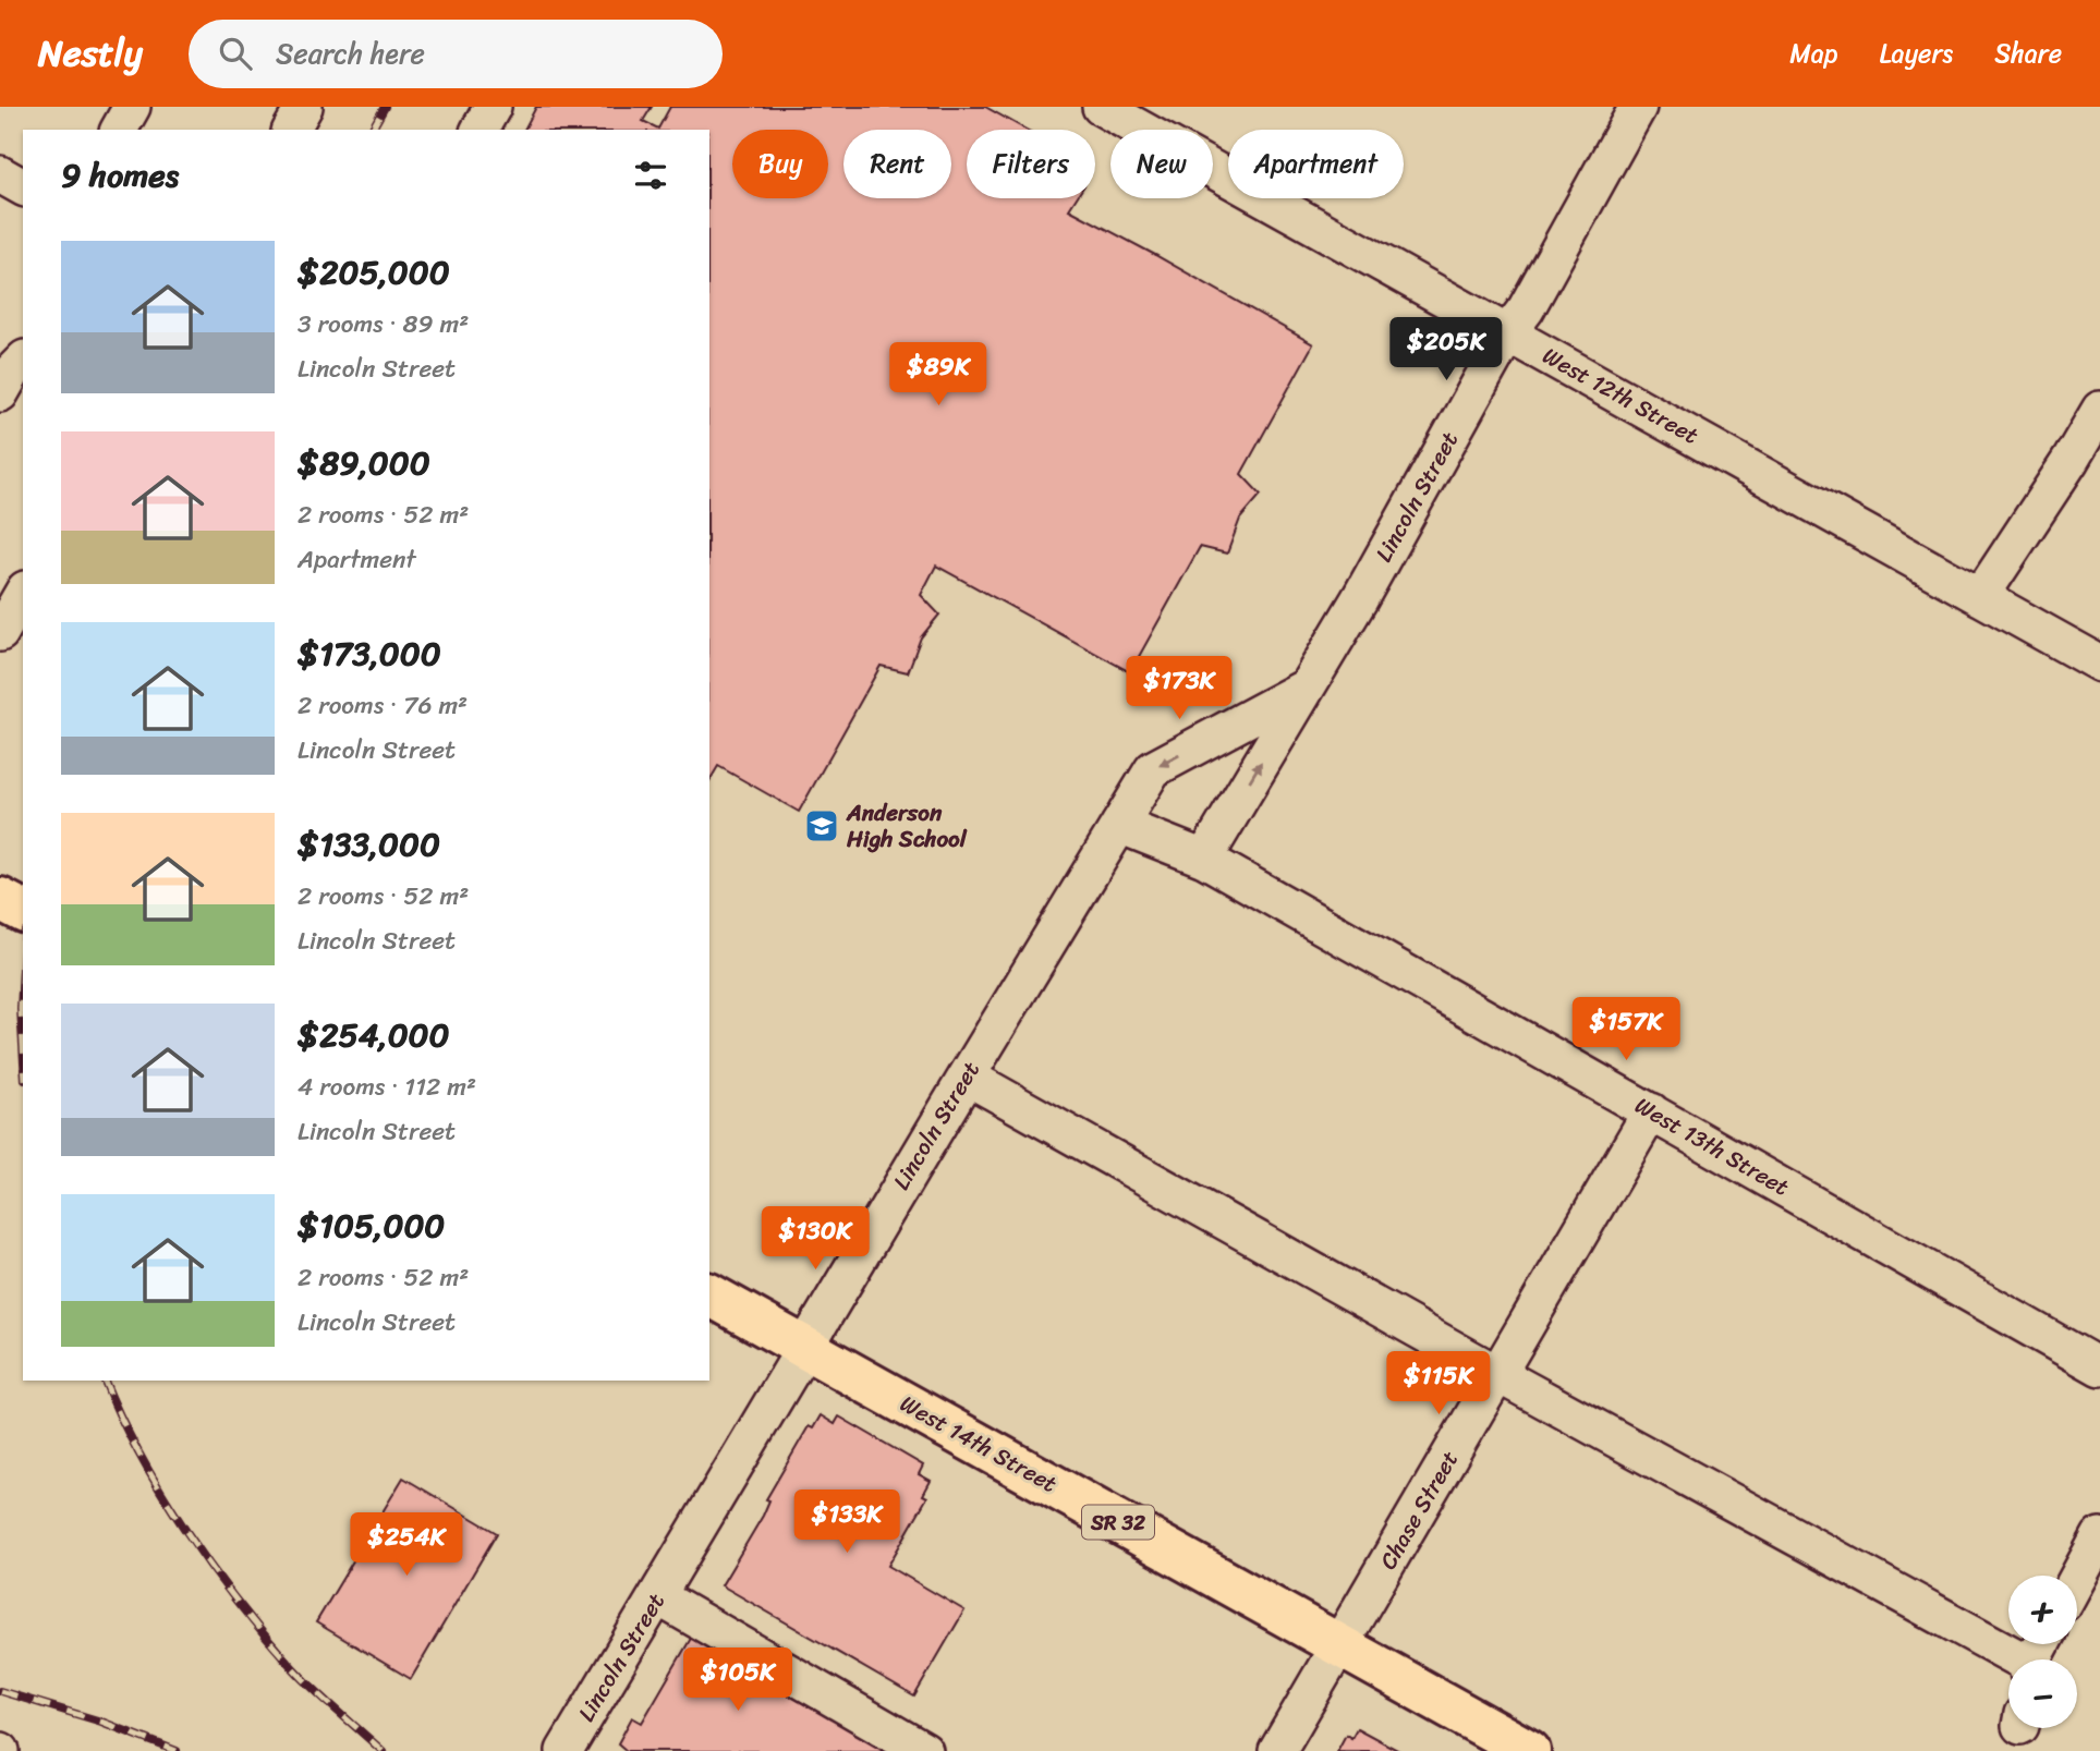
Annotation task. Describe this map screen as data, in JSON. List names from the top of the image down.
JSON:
{
  "streets": {
    "main road": ["West 14th Street", "SR 32"],
    "street": [
      "West 12th Street",
      "Lincoln Street",
      "West 13th Street",
      "Chase Street"
    ]
  },
  "crossings": [
    ["West 12th Street", "Lincoln Street"],
    ["Lincoln Street", "West 13th Street"],
    ["Lincoln Street", "West 14th Street"],
    ["West 13th Street", "Chase Street"],
    ["West 14th Street", "Chase Street"]
  ],
  "places": {
    "school or university": ["Anderson High School"]
  },
  "page": {
    "header": "Nestly",
    "search": "Search here",
    "nav": ["Map", "Layers", "Share"],
    "chip": [
      "Buy",
      "Rent",
      "Filters",
      "New",
      "Apartment"
    ],
    "heading": "9 homes",
    "list": [
      {
        "name": "$205,000",
        "note": "3 rooms · 89 m² · Lincoln Street"
      },
      {
        "name": "$89,000",
        "note": "2 rooms · 52 m² · Apartment"
      },
      {
        "name": "$173,000",
        "note": "2 rooms · 76 m² · Lincoln Street"
      },
      {
        "name": "$133,000",
        "note": "2 rooms · 52 m² · Lincoln Street"
      },
      {
        "name": "$254,000",
        "note": "4 rooms · 112 m² · Lincoln Street"
      },
      {
        "name": "$105,000",
        "note": "2 rooms · 52 m² · Lincoln Street"
      }
    ],
    "price": [
      "$205K",
      "$89K",
      "$173K",
      "$157K",
      "$130K",
      "$115K",
      "$133K",
      "$254K",
      "$105K"
    ],
    "map_buttons": ["+", "−"]
  }
}
